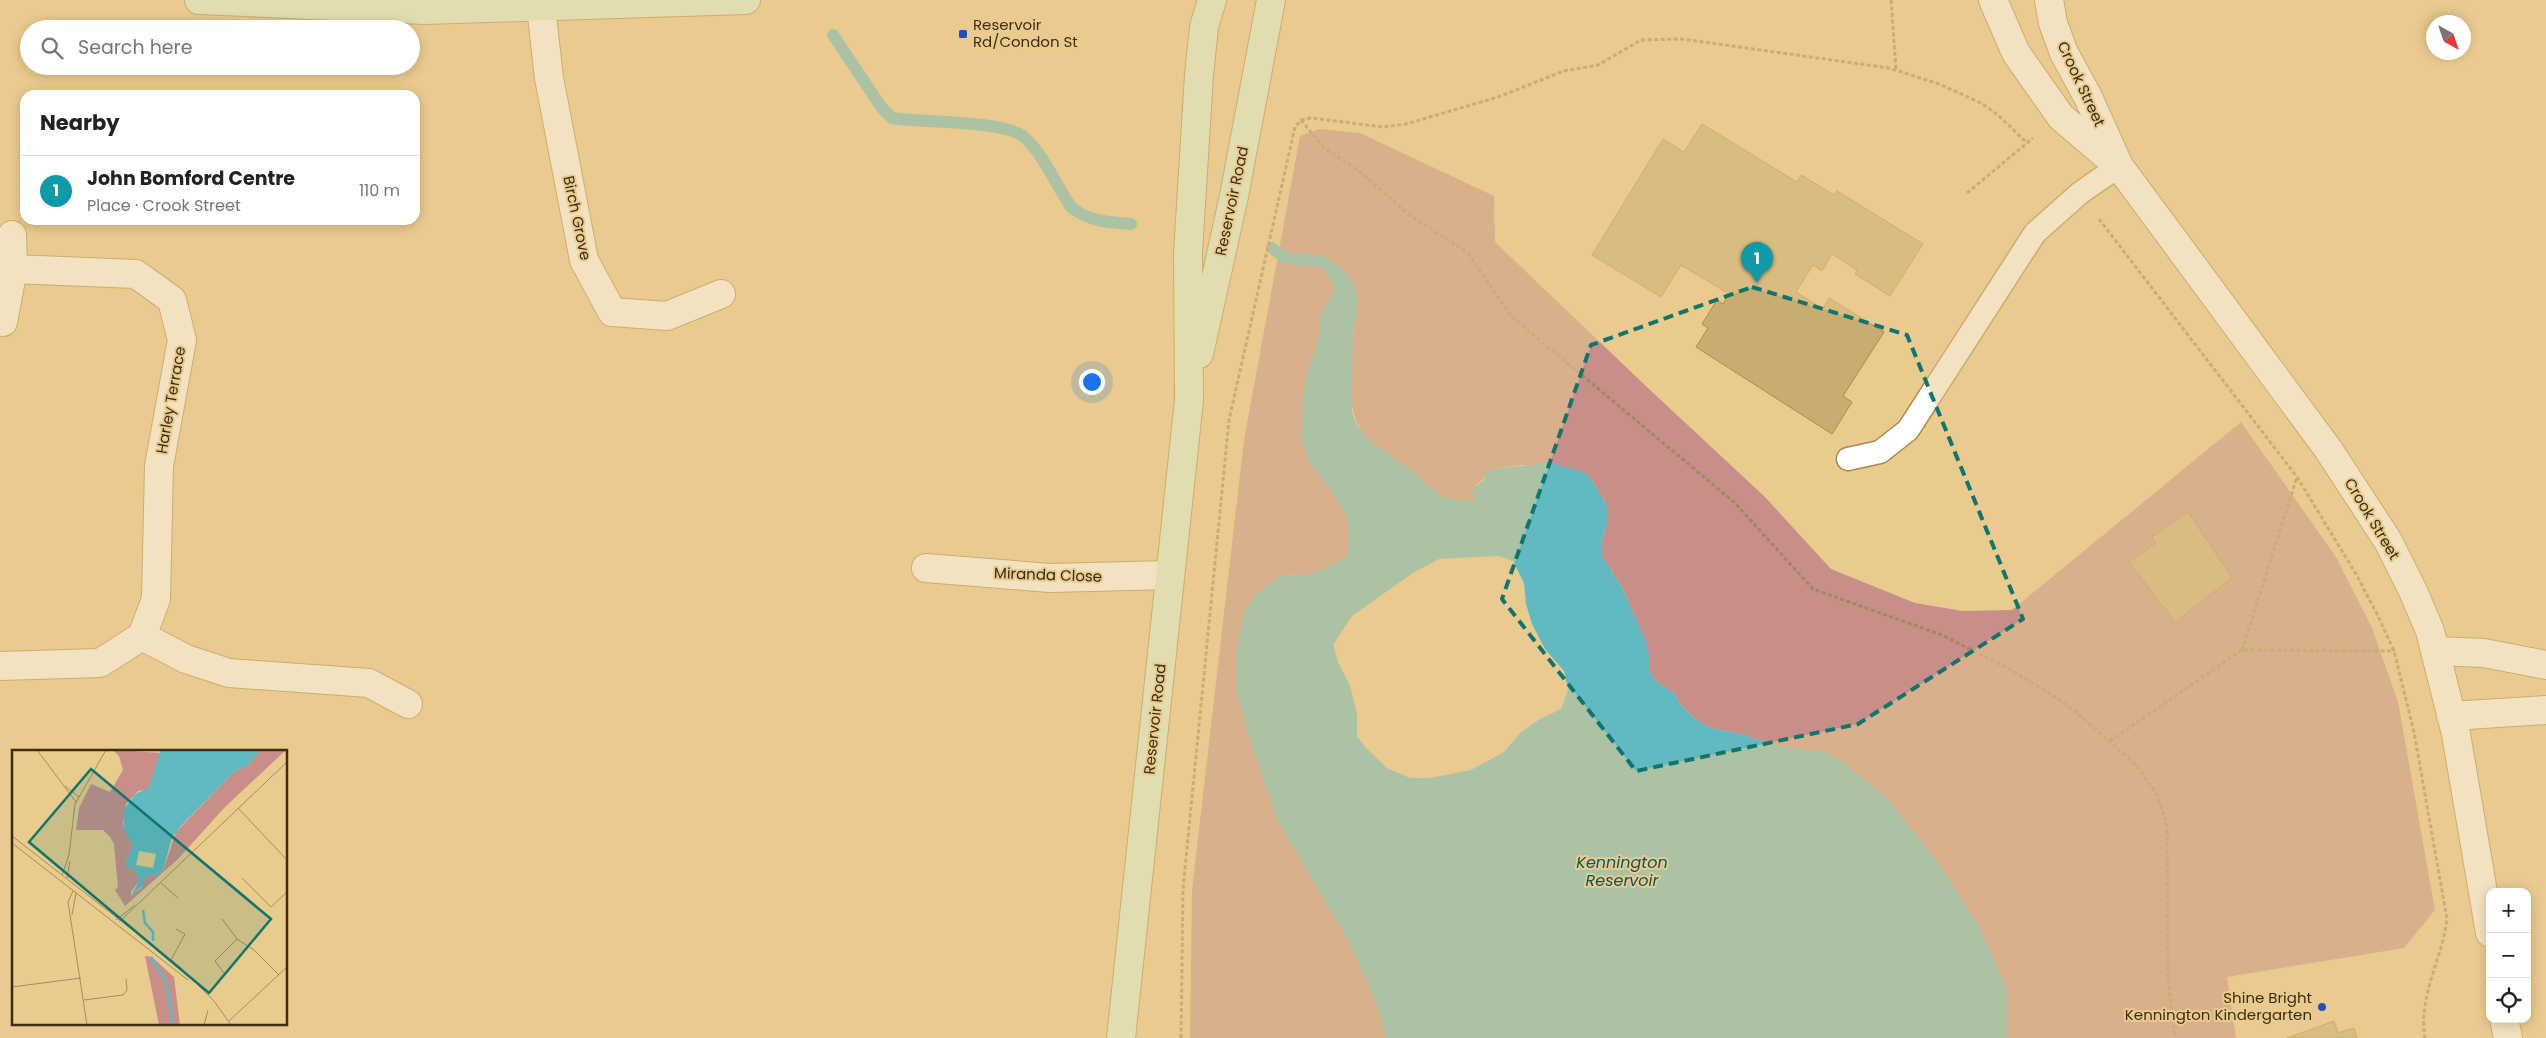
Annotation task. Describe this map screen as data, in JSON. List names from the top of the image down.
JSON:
{
  "streets": {
    "main road": ["Reservoir Road"],
    "street": [
      "Crook Street",
      "Birch Grove",
      "Harley Terrace",
      "Miranda Close"
    ]
  },
  "crossings": [
    ["Reservoir Road", "Miranda Close"]
  ],
  "water": ["Kennington Reservoir"],
  "places": {
    "transit": ["Reservoir Rd/Condon St"],
    "other": ["Shine Bright Kennington Kindergarten"]
  },
  "north": "bottom right",
  "page": {
    "search": "Search here",
    "heading": "Nearby",
    "list": [
      {
        "mark": "1",
        "name": "John Bomford Centre",
        "note": "Place · Crook Street",
        "value": "110 m"
      }
    ],
    "pins": "1",
    "map_buttons": ["+", "−"]
  }
}
